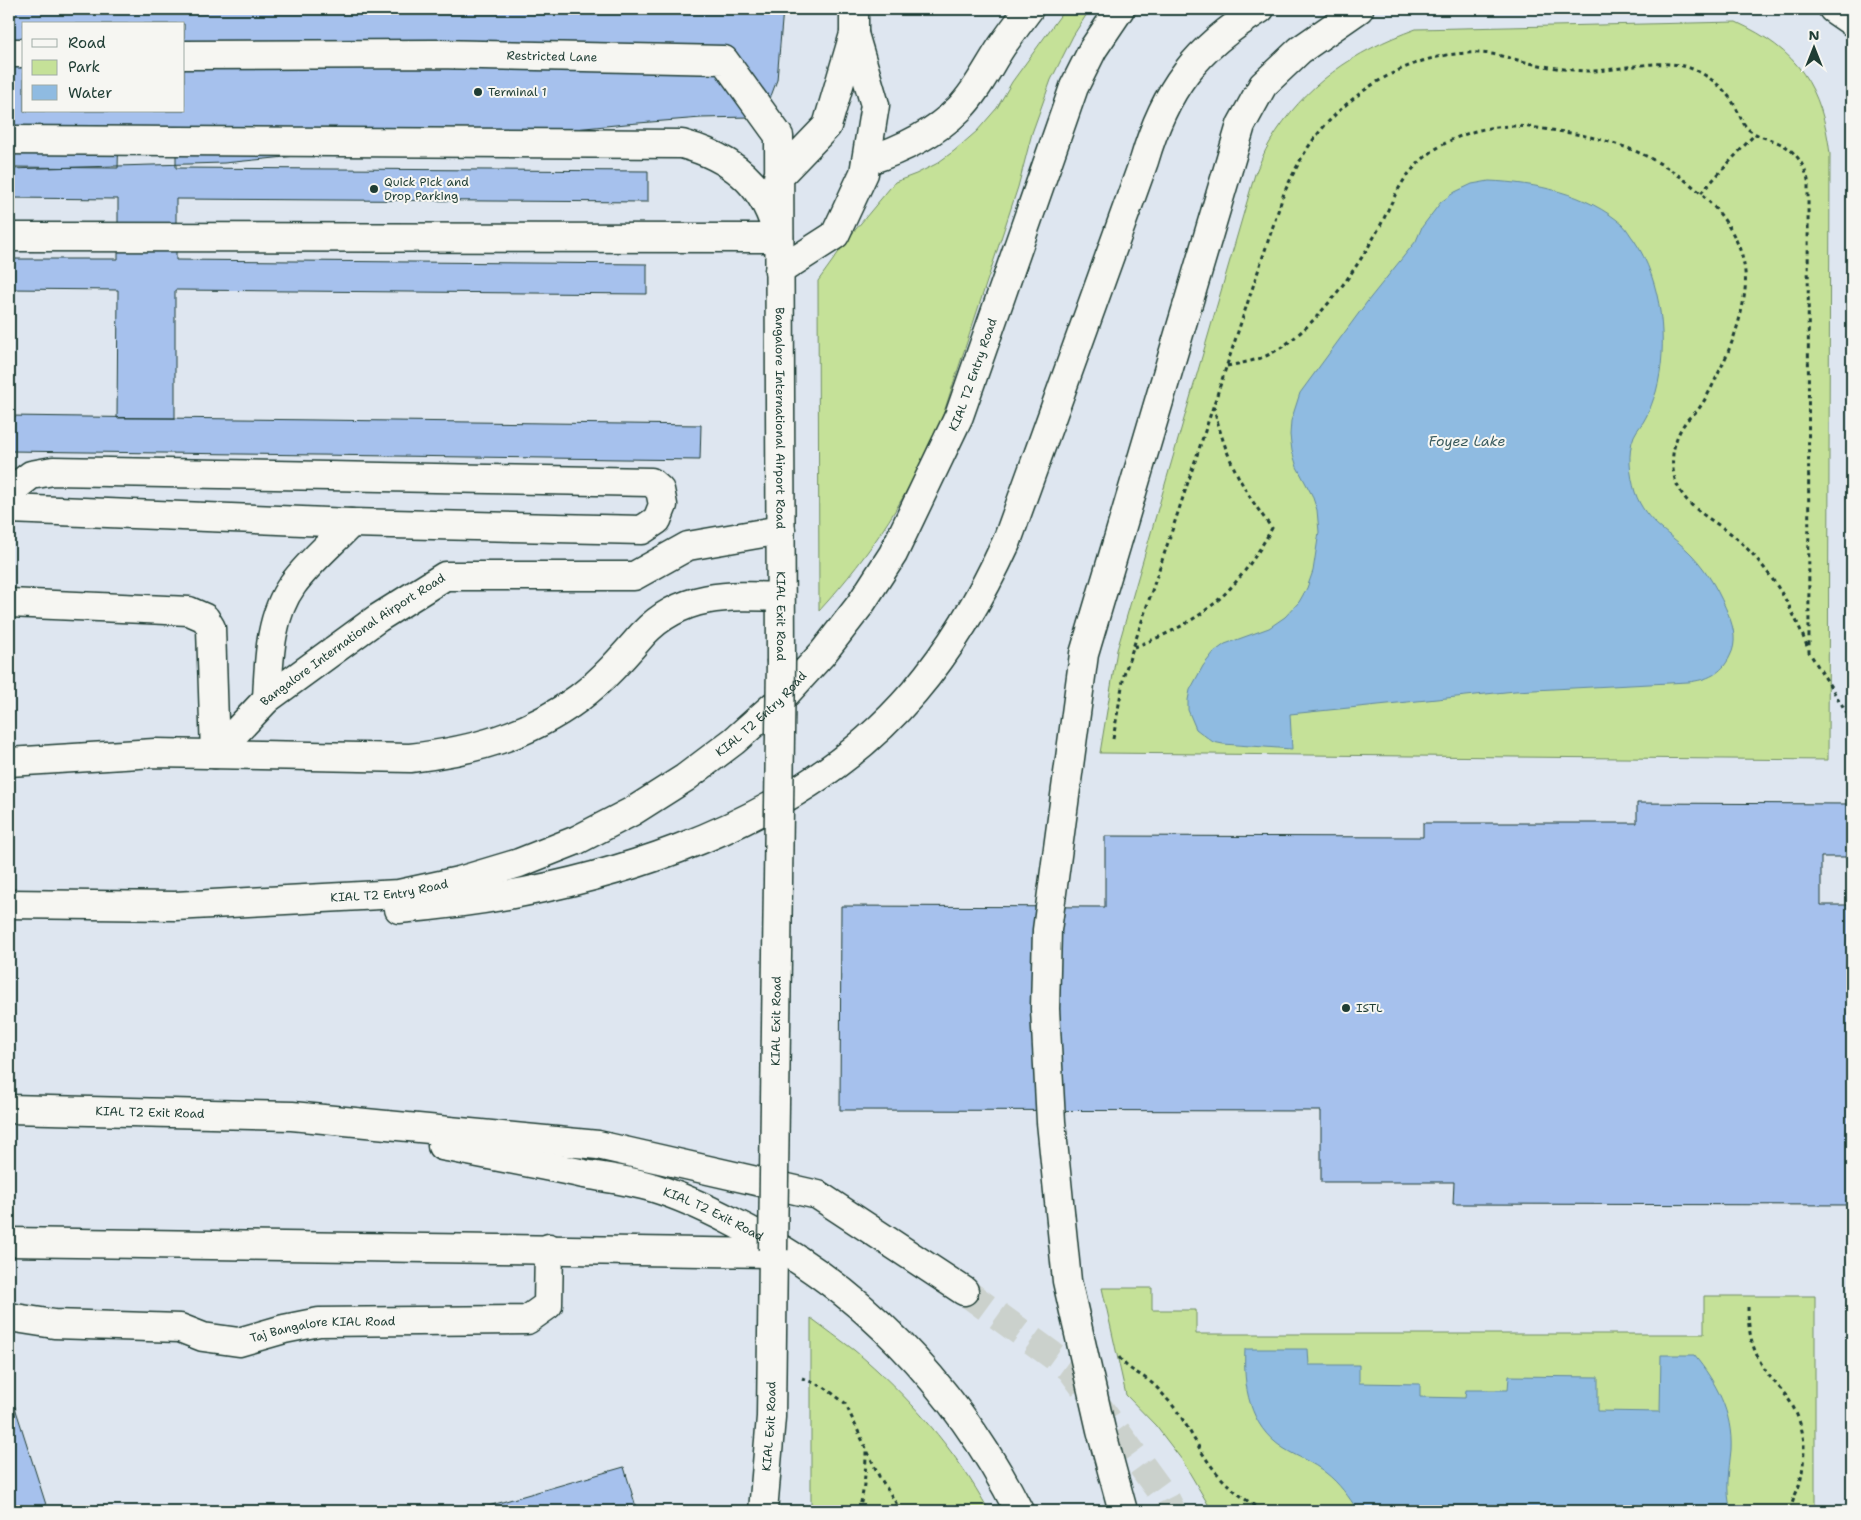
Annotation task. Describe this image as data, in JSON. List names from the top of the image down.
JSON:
{
  "streets": {
    "main road": [
      "Restricted Lane",
      "KIAL T2 Entry Road",
      "Bangalore International Airport Road",
      "KIAL Exit Road",
      "KIAL T2 Exit Road",
      "Taj Bangalore KIAL Road"
    ]
  },
  "crossings": [
    ["Restricted Lane", "Bangalore International Airport Road"],
    ["Bangalore International Airport Road", "KIAL Exit Road"]
  ],
  "water": ["Foyez Lake"],
  "places": ["Terminal 1", "Quick Pick and Drop Parking", "ISTL"],
  "legend": ["Road", "Park", "Water"],
  "north": "top"
}
